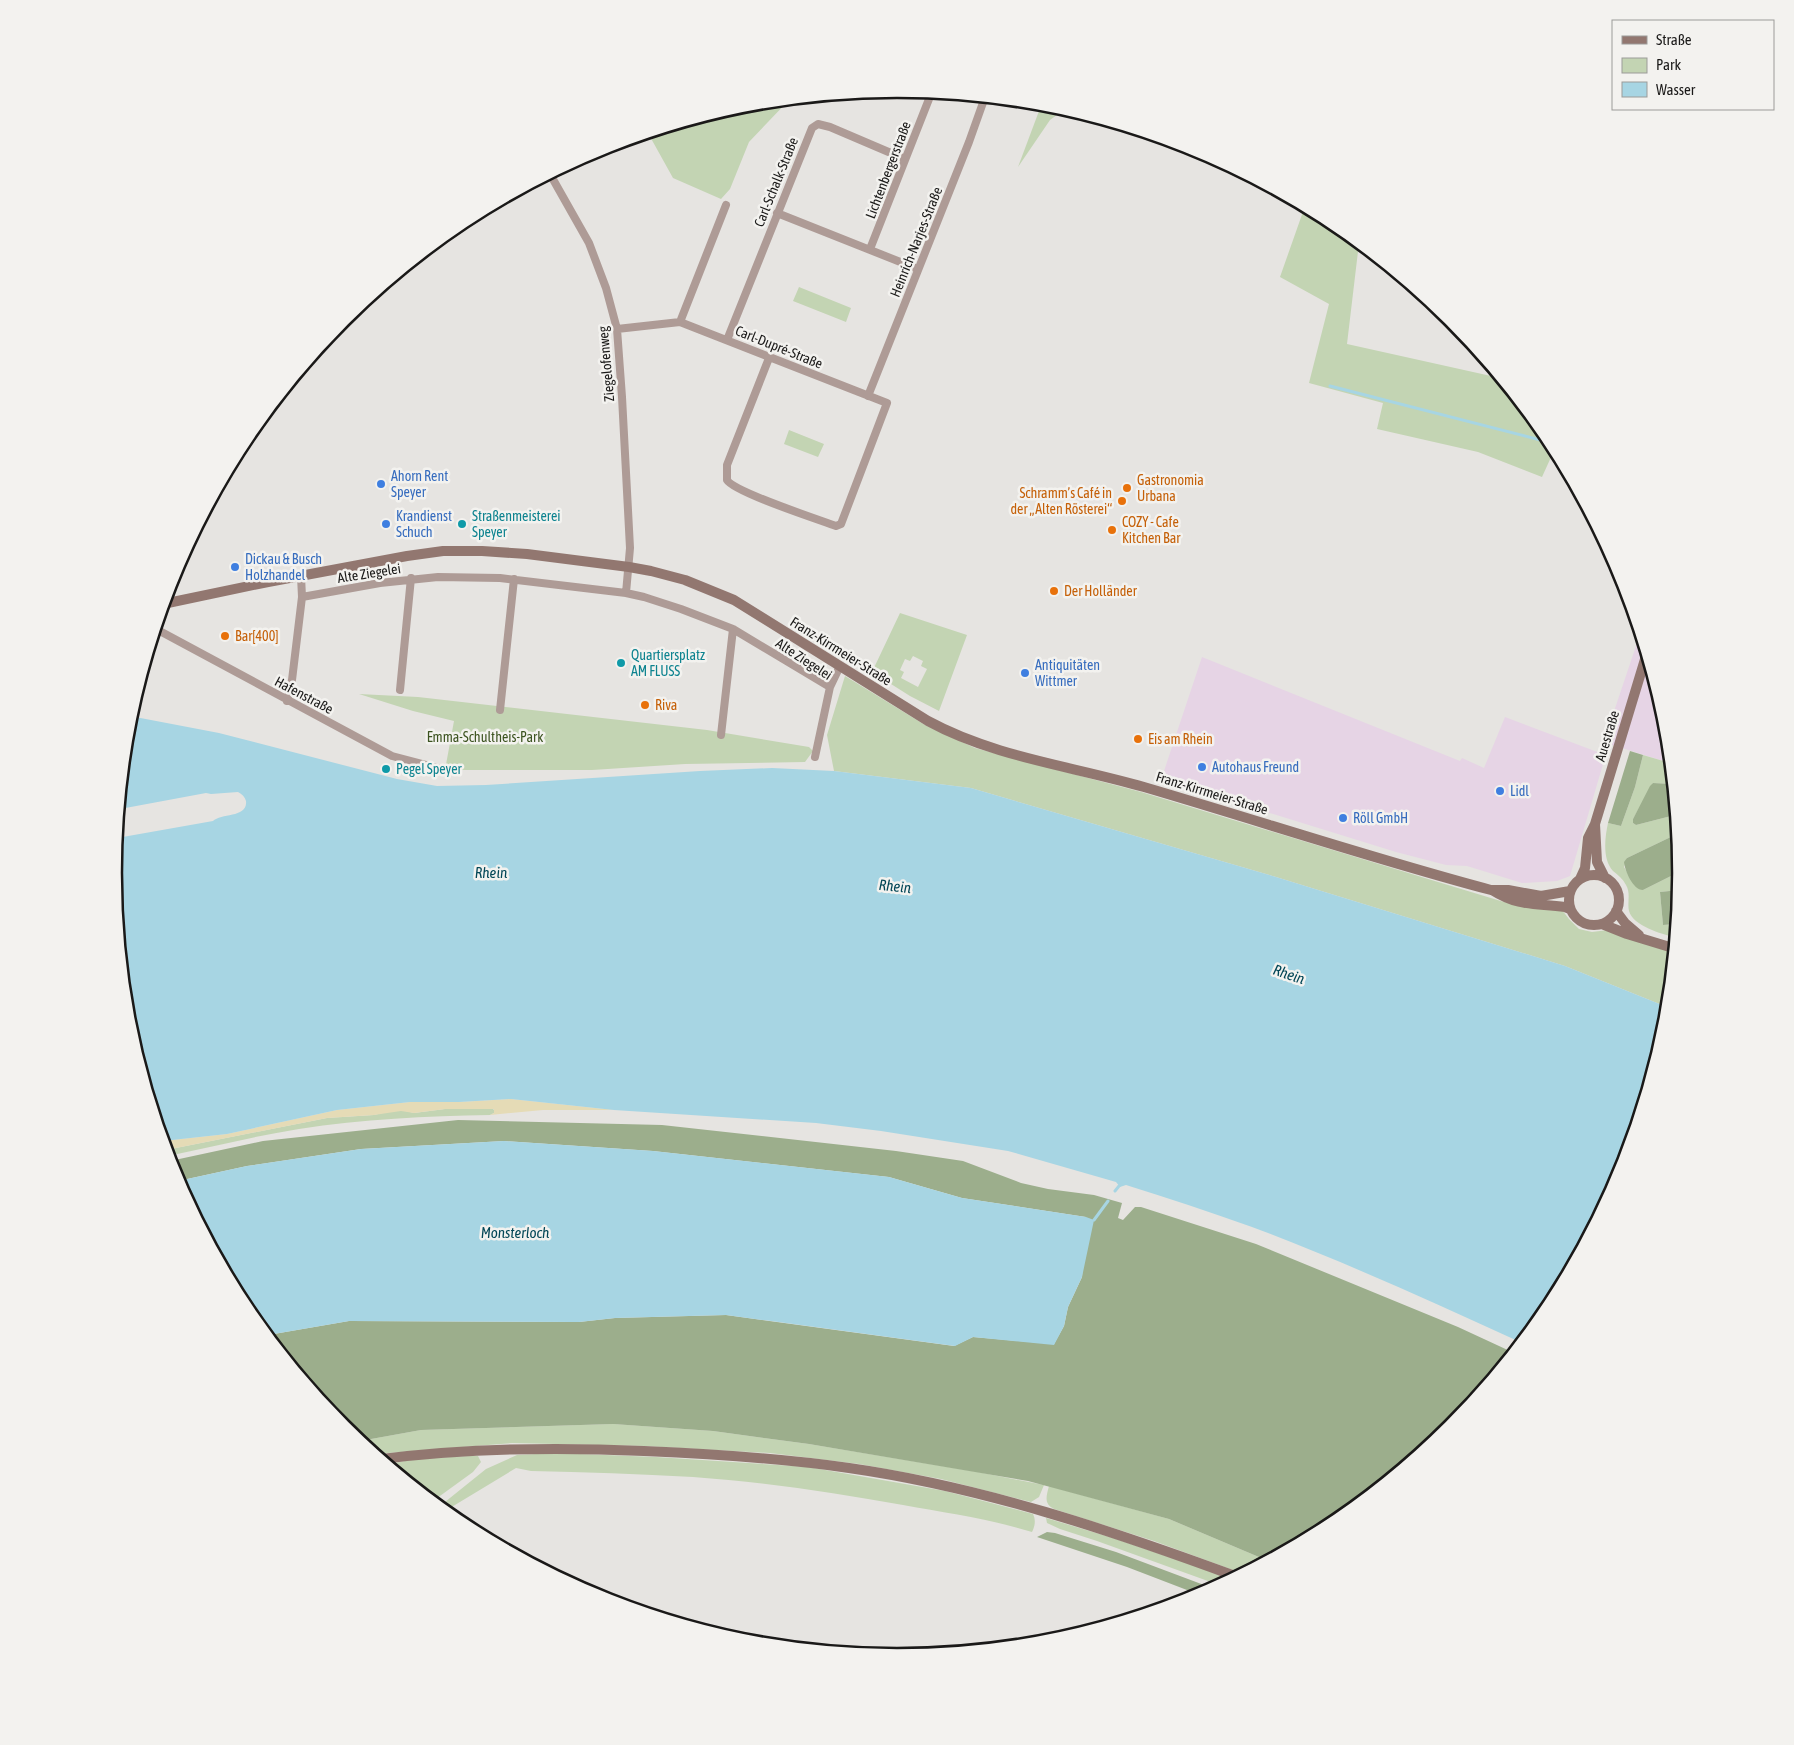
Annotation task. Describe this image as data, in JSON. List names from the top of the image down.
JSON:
{
  "streets": {
    "street": [
      "Lichtenbergerstraße",
      "Carl-Schalk-Straße",
      "Heinrich-Narjes-Straße",
      "Carl-Dupré-Straße",
      "Ziegelofenweg",
      "Alte Ziegelei",
      "Franz-Kirrmeier-Straße",
      "Hafenstraße",
      "Auestraße"
    ]
  },
  "crossings": [
    ["Lichtenbergerstraße", "Carl-Schalk-Straße"],
    ["Carl-Schalk-Straße", "Carl-Dupré-Straße"],
    ["Heinrich-Narjes-Straße", "Carl-Dupré-Straße"],
    ["Carl-Dupré-Straße", "Ziegelofenweg"],
    ["Ziegelofenweg", "Franz-Kirrmeier-Straße"],
    ["Franz-Kirrmeier-Straße", "Auestraße"]
  ],
  "water": ["Rhein", "Monsterloch"],
  "parks": ["Emma-Schultheis-Park"],
  "places": [
    "Ahorn Rent Speyer",
    "Gastronomia Urbana",
    "Schramm’s Café in der „Alten Rösterei“",
    "Krandienst Schuch",
    "Straßenmeisterei Speyer",
    "COZY - Cafe Kitchen Bar",
    "Dickau & Busch Holzhandel",
    "Der Holländer",
    "Bar[400]",
    "Quartiersplatz AM FLUSS",
    "Antiquitäten Wittmer",
    "Riva",
    "Eis am Rhein",
    "Autohaus Freund",
    "Pegel Speyer",
    "Lidl",
    "Röll GmbH"
  ],
  "legend": ["Straße", "Park", "Wasser"]
}
